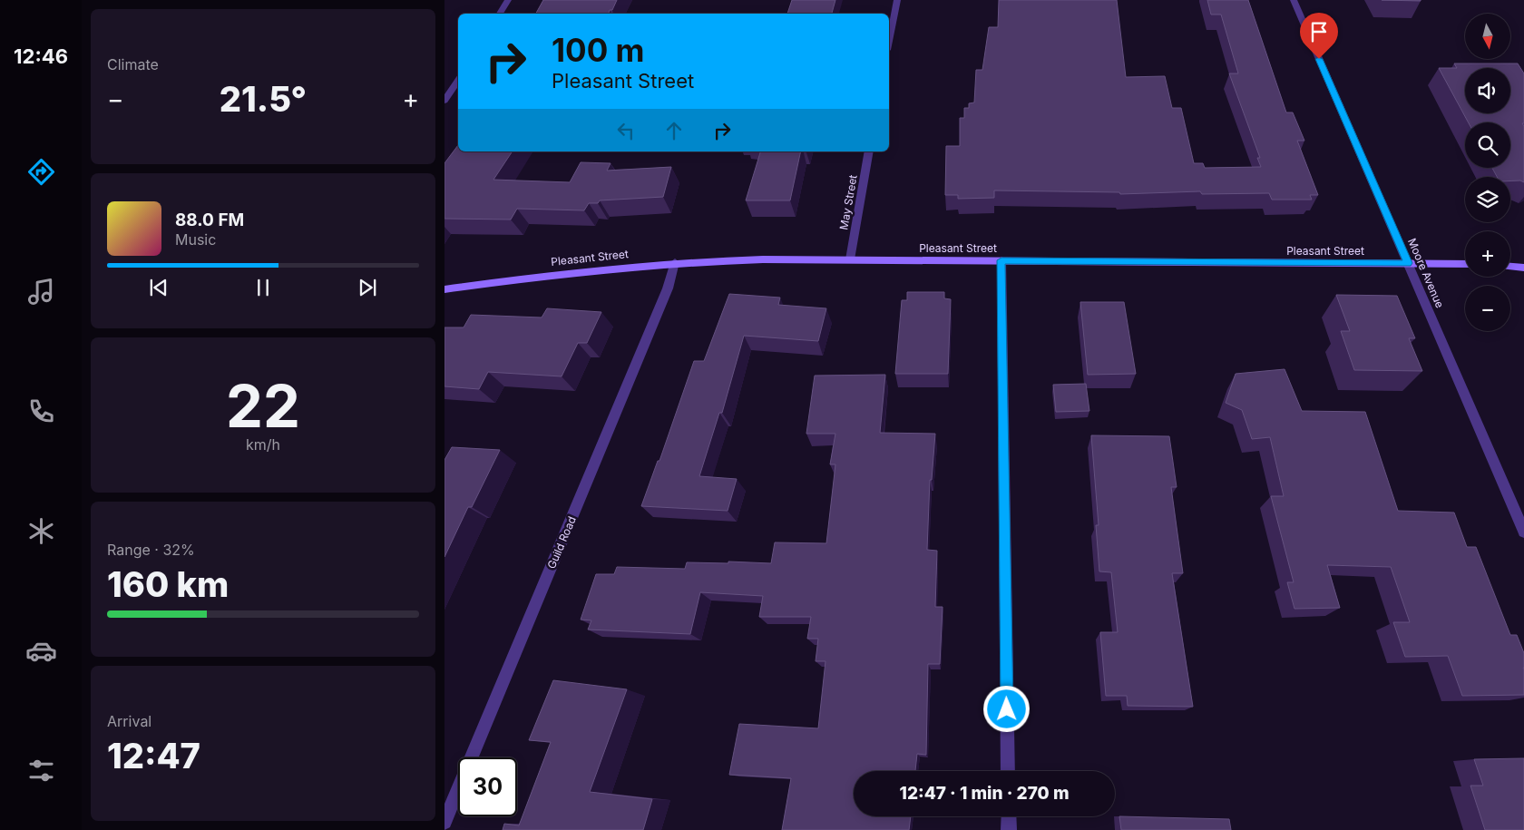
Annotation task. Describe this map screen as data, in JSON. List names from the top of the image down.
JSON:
{
  "streets": {
    "main road": ["Pleasant Street"],
    "street": ["May Street", "Moore Avenue", "Guild Road"]
  },
  "crossings": [
    ["May Street", "Pleasant Street"],
    ["Pleasant Street", "Moore Avenue"],
    ["Pleasant Street", "Guild Road"]
  ],
  "north": "bottom",
  "page": {
    "tabs": "12:46",
    "tile": [
      "Climate",
      ["22", "km/h"],
      ["Range · 32%", "160 km"],
      ["Arrival", "12:47"]
    ],
    "map_buttons": ["+", "−"],
    "turn": ["100 m", "Pleasant Street"],
    "heat": ["−", "21.5°", "+"],
    "song": ["88.0 FM", "Music"],
    "limit": "30",
    "trip": "12:47 · 1 min · 270 m"
  }
}
